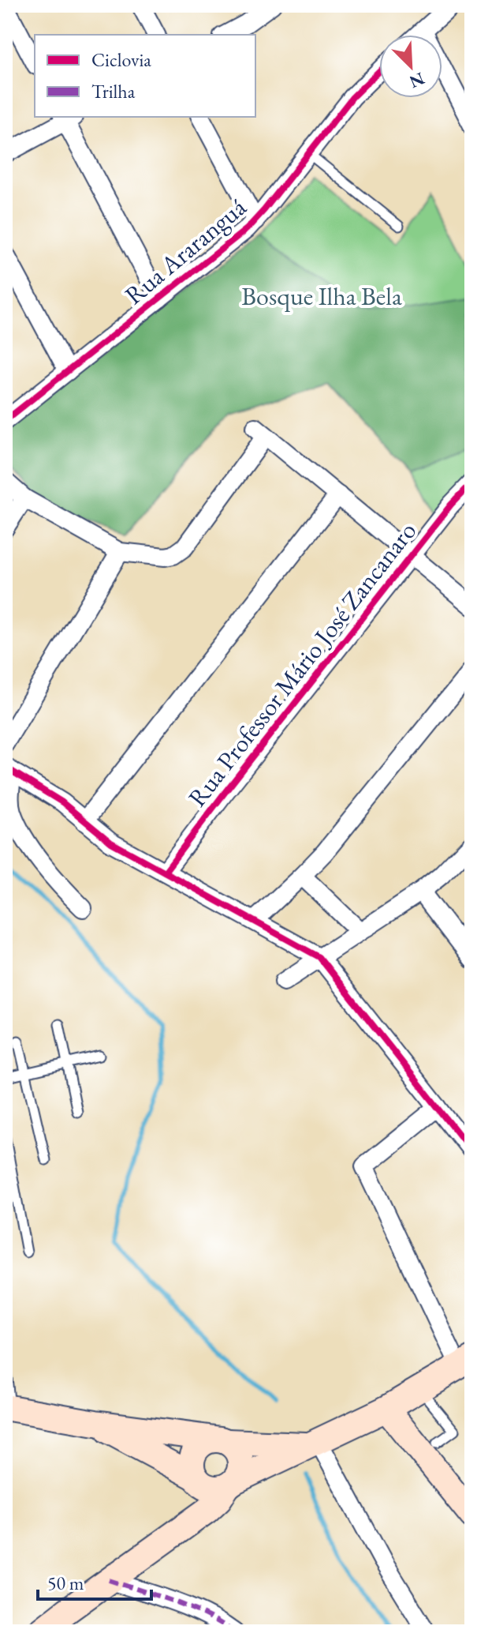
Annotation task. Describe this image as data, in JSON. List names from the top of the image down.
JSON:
{
  "streets": {
    "street": ["Rua Araranguá", "Rua Professor Mário José Zancanaro"]
  },
  "parks": ["Bosque Ilha Bela"],
  "legend": ["Ciclovia", "Trilha"],
  "scale_bar": "50 m",
  "north": "bottom right"
}
